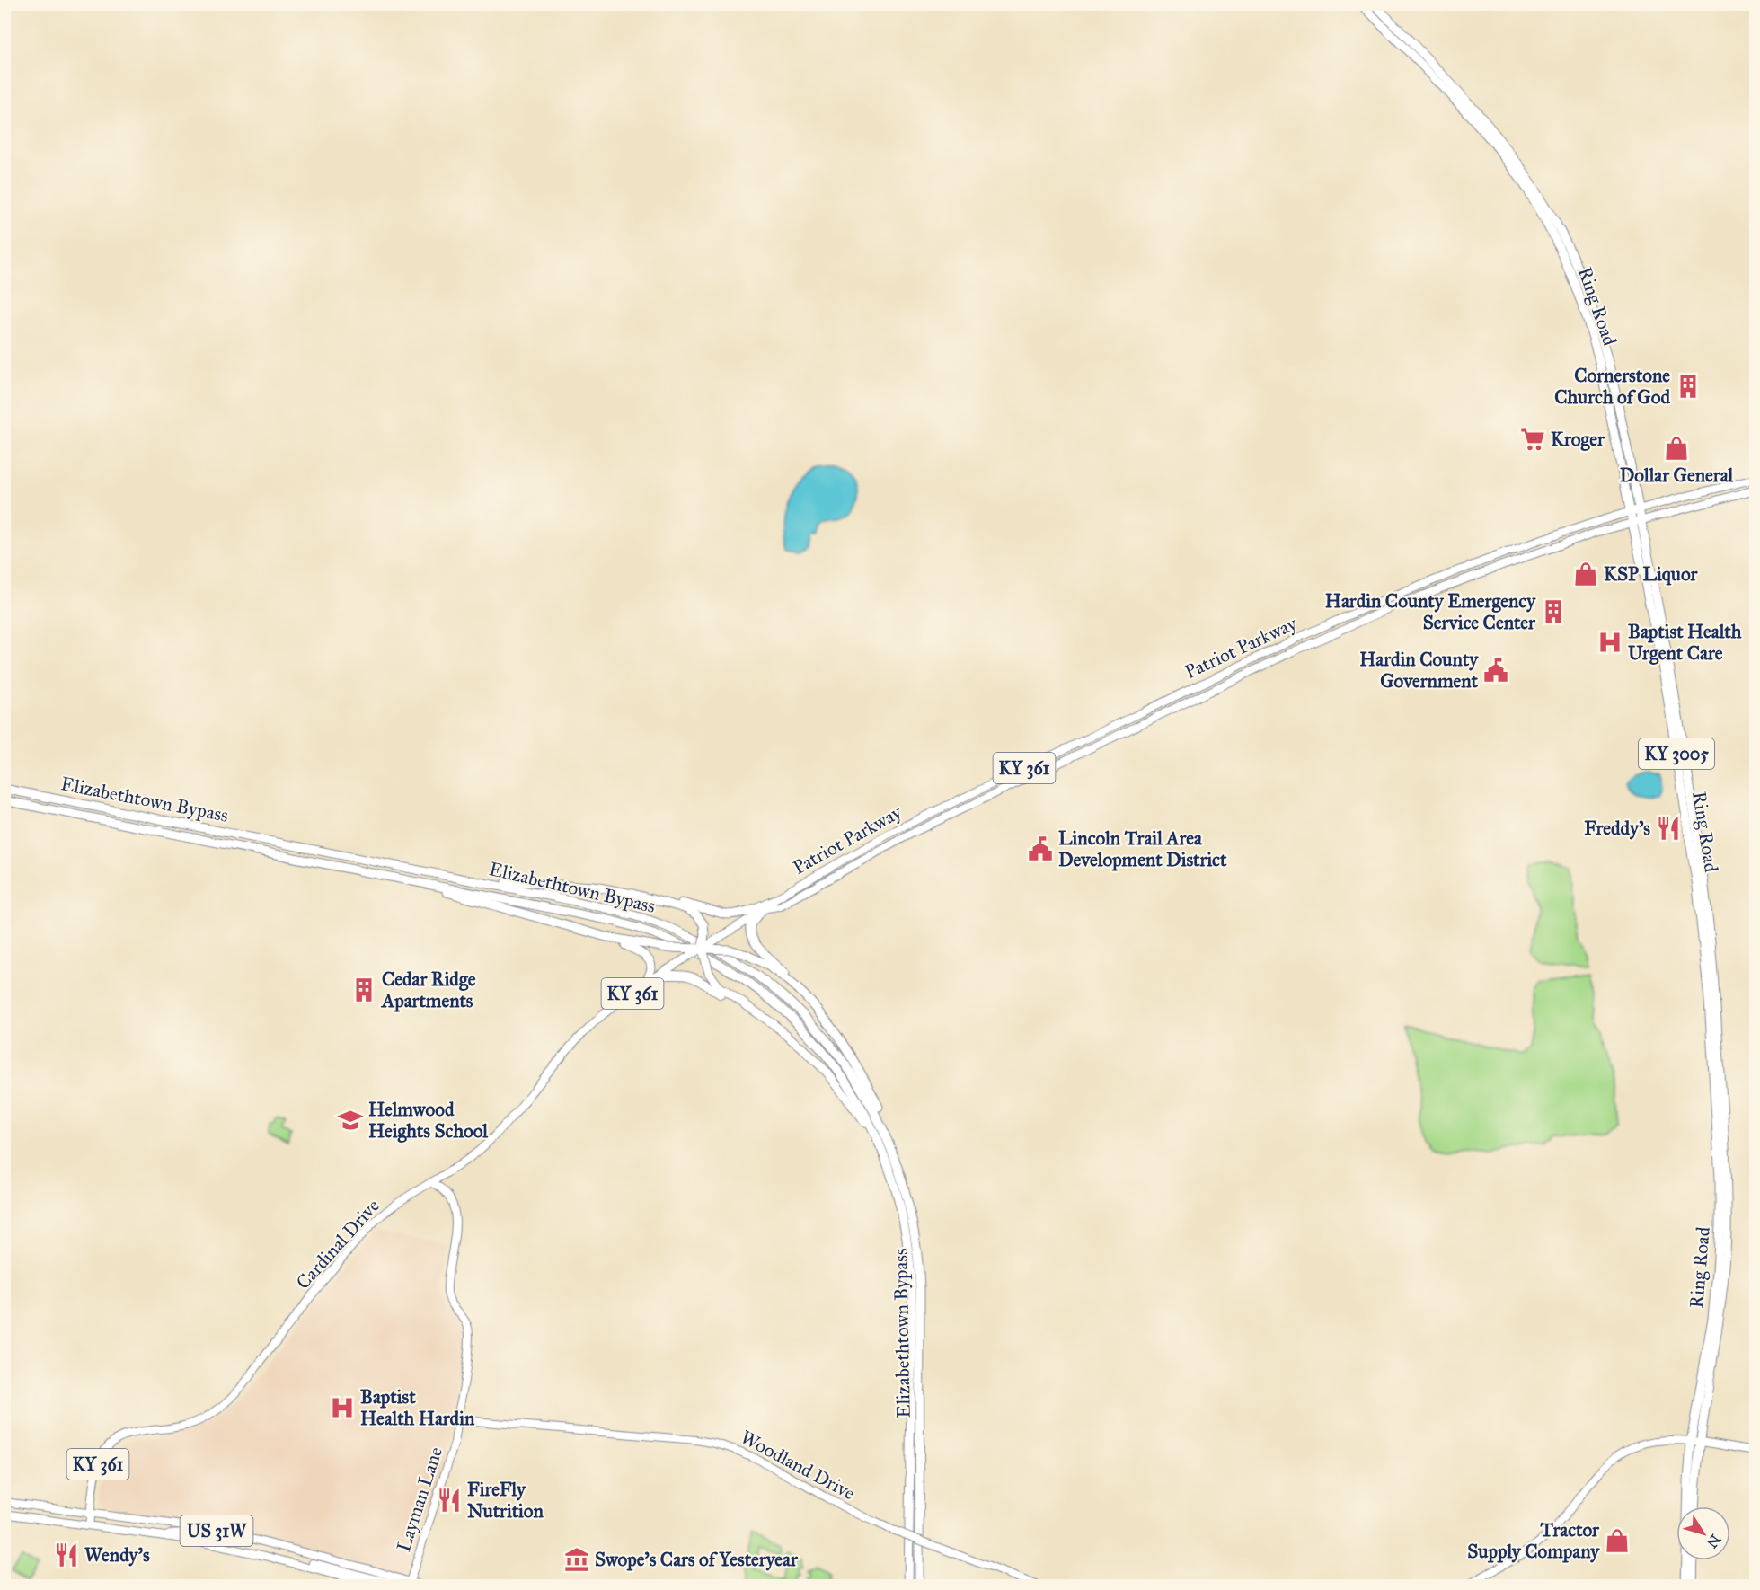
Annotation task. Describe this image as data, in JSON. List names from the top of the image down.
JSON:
{
  "streets": {
    "highway": ["Ring Road", "KY 3005", "Elizabethtown Bypass"],
    "main road": [
      "Patriot Parkway",
      "KY 361",
      "Cardinal Drive",
      "US 31W"
    ],
    "street": ["Woodland Drive", "Layman Lane"]
  },
  "crossings": [
    ["Ring Road", "Patriot Parkway"],
    ["Patriot Parkway", "Cardinal Drive"],
    ["KY 361", "Cardinal Drive"],
    ["KY 361", "US 31W"],
    ["Cardinal Drive", "Layman Lane"],
    ["Cardinal Drive", "US 31W"],
    ["Woodland Drive", "Layman Lane"],
    ["Layman Lane", "US 31W"]
  ],
  "places": {
    "building": ["Cornerstone Church of God", "Hardin County Emergency Service Center", "Cedar Ridge Apartments"],
    "supermarket": ["Kroger"],
    "shop": ["Dollar General", "KSP Liquor", "Tractor Supply Company"],
    "hospital": ["Baptist Health Urgent Care", "Baptist Health Hardin"],
    "public building": ["Hardin County Government", "Lincoln Trail Area Development District"],
    "restaurant": ["Freddy's", "FireFly Nutrition", "Wendy's"],
    "school or university": ["Helmwood Heights School"],
    "museum": ["Swope's Cars of Yesteryear"]
  },
  "north": "bottom right"
}
